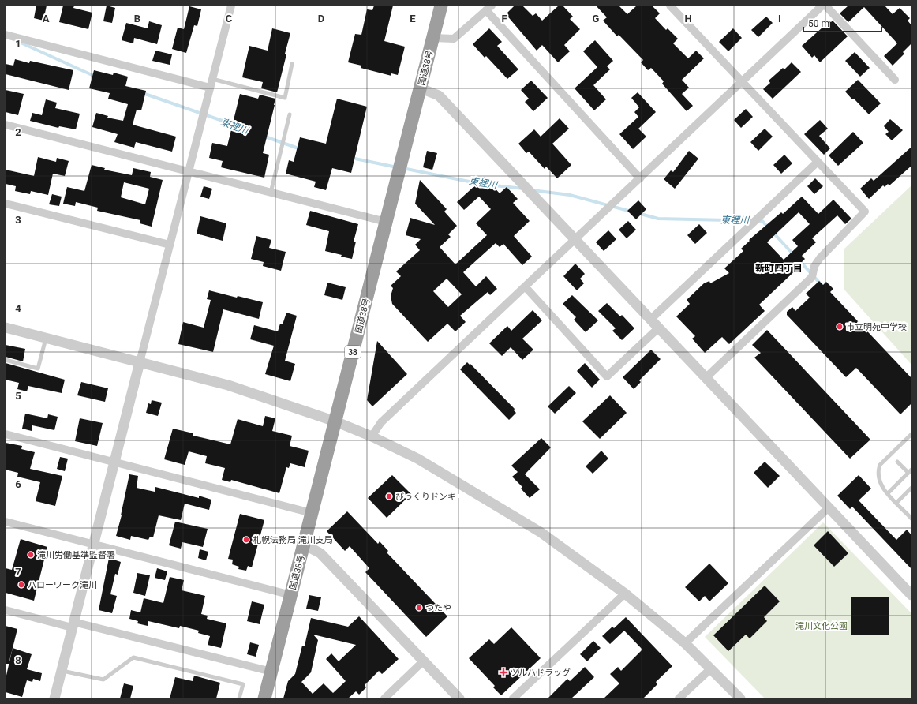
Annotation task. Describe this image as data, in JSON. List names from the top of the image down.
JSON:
{
  "streets": {
    "highway": ["国道38号", "38"]
  },
  "districts": ["新町四丁目"],
  "water": ["東裡川"],
  "parks": ["滝川文化公園"],
  "places": {
    "other": [
      "市立明苑中学校",
      "びっくりドンキー",
      "札幌法務局 滝川支局",
      "滝川労働基準監督署",
      "ハローワーク滝川",
      "つたや"
    ],
    "health": ["ツルハドラッグ"]
  },
  "scale_bar": "50 m",
  "grid": {
    "columns": [
      "A",
      "B",
      "C",
      "D",
      "E",
      "F",
      "G",
      "H",
      "I"
    ],
    "rows": [
      "1",
      "2",
      "3",
      "4",
      "5",
      "6",
      "7",
      "8"
    ]
  }
}
